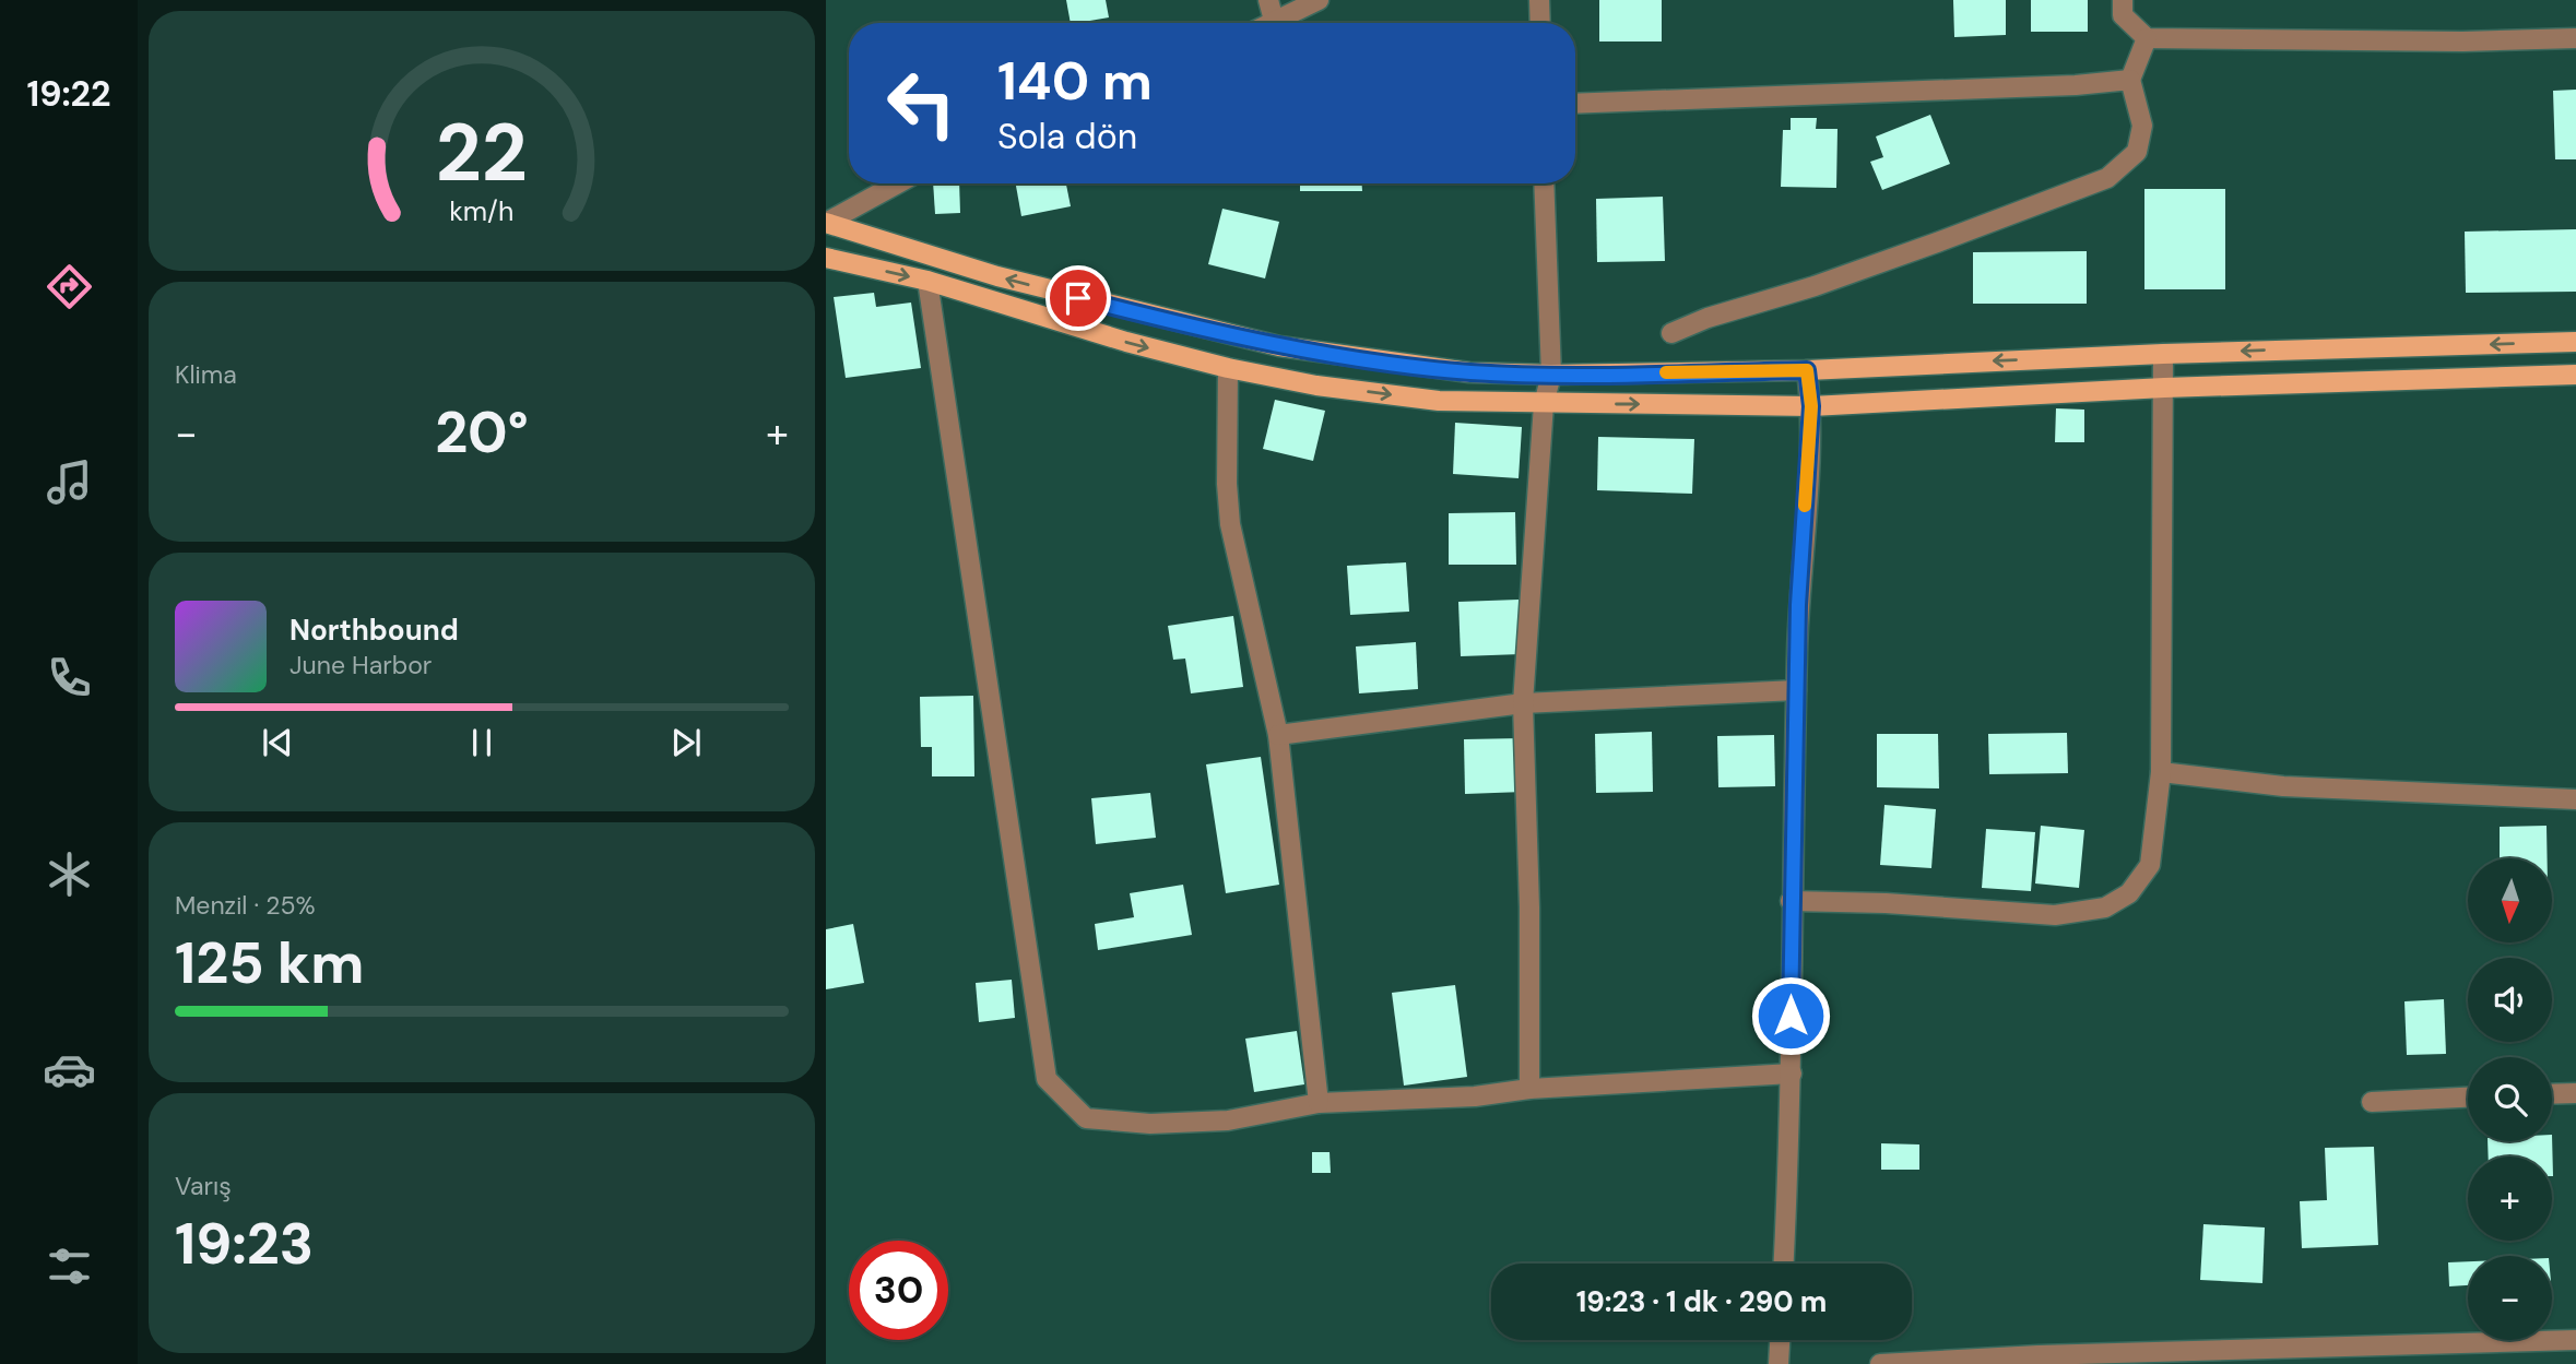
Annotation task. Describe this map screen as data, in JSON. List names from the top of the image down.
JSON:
{
  "north": "bottom",
  "page": {
    "tabs": "19:22",
    "turn": ["140 m", "Sola dön"],
    "tile": [
      "Klima",
      ["Menzil · 25%", "125 km"],
      ["Varış", "19:23"]
    ],
    "heat": ["−", "20°", "+"],
    "song": ["Northbound", "June Harbor"],
    "map_buttons": ["+", "−"],
    "limit": "30",
    "trip": "19:23 · 1 dk · 290 m",
    "gauge": ["22", "km/h"]
  }
}
